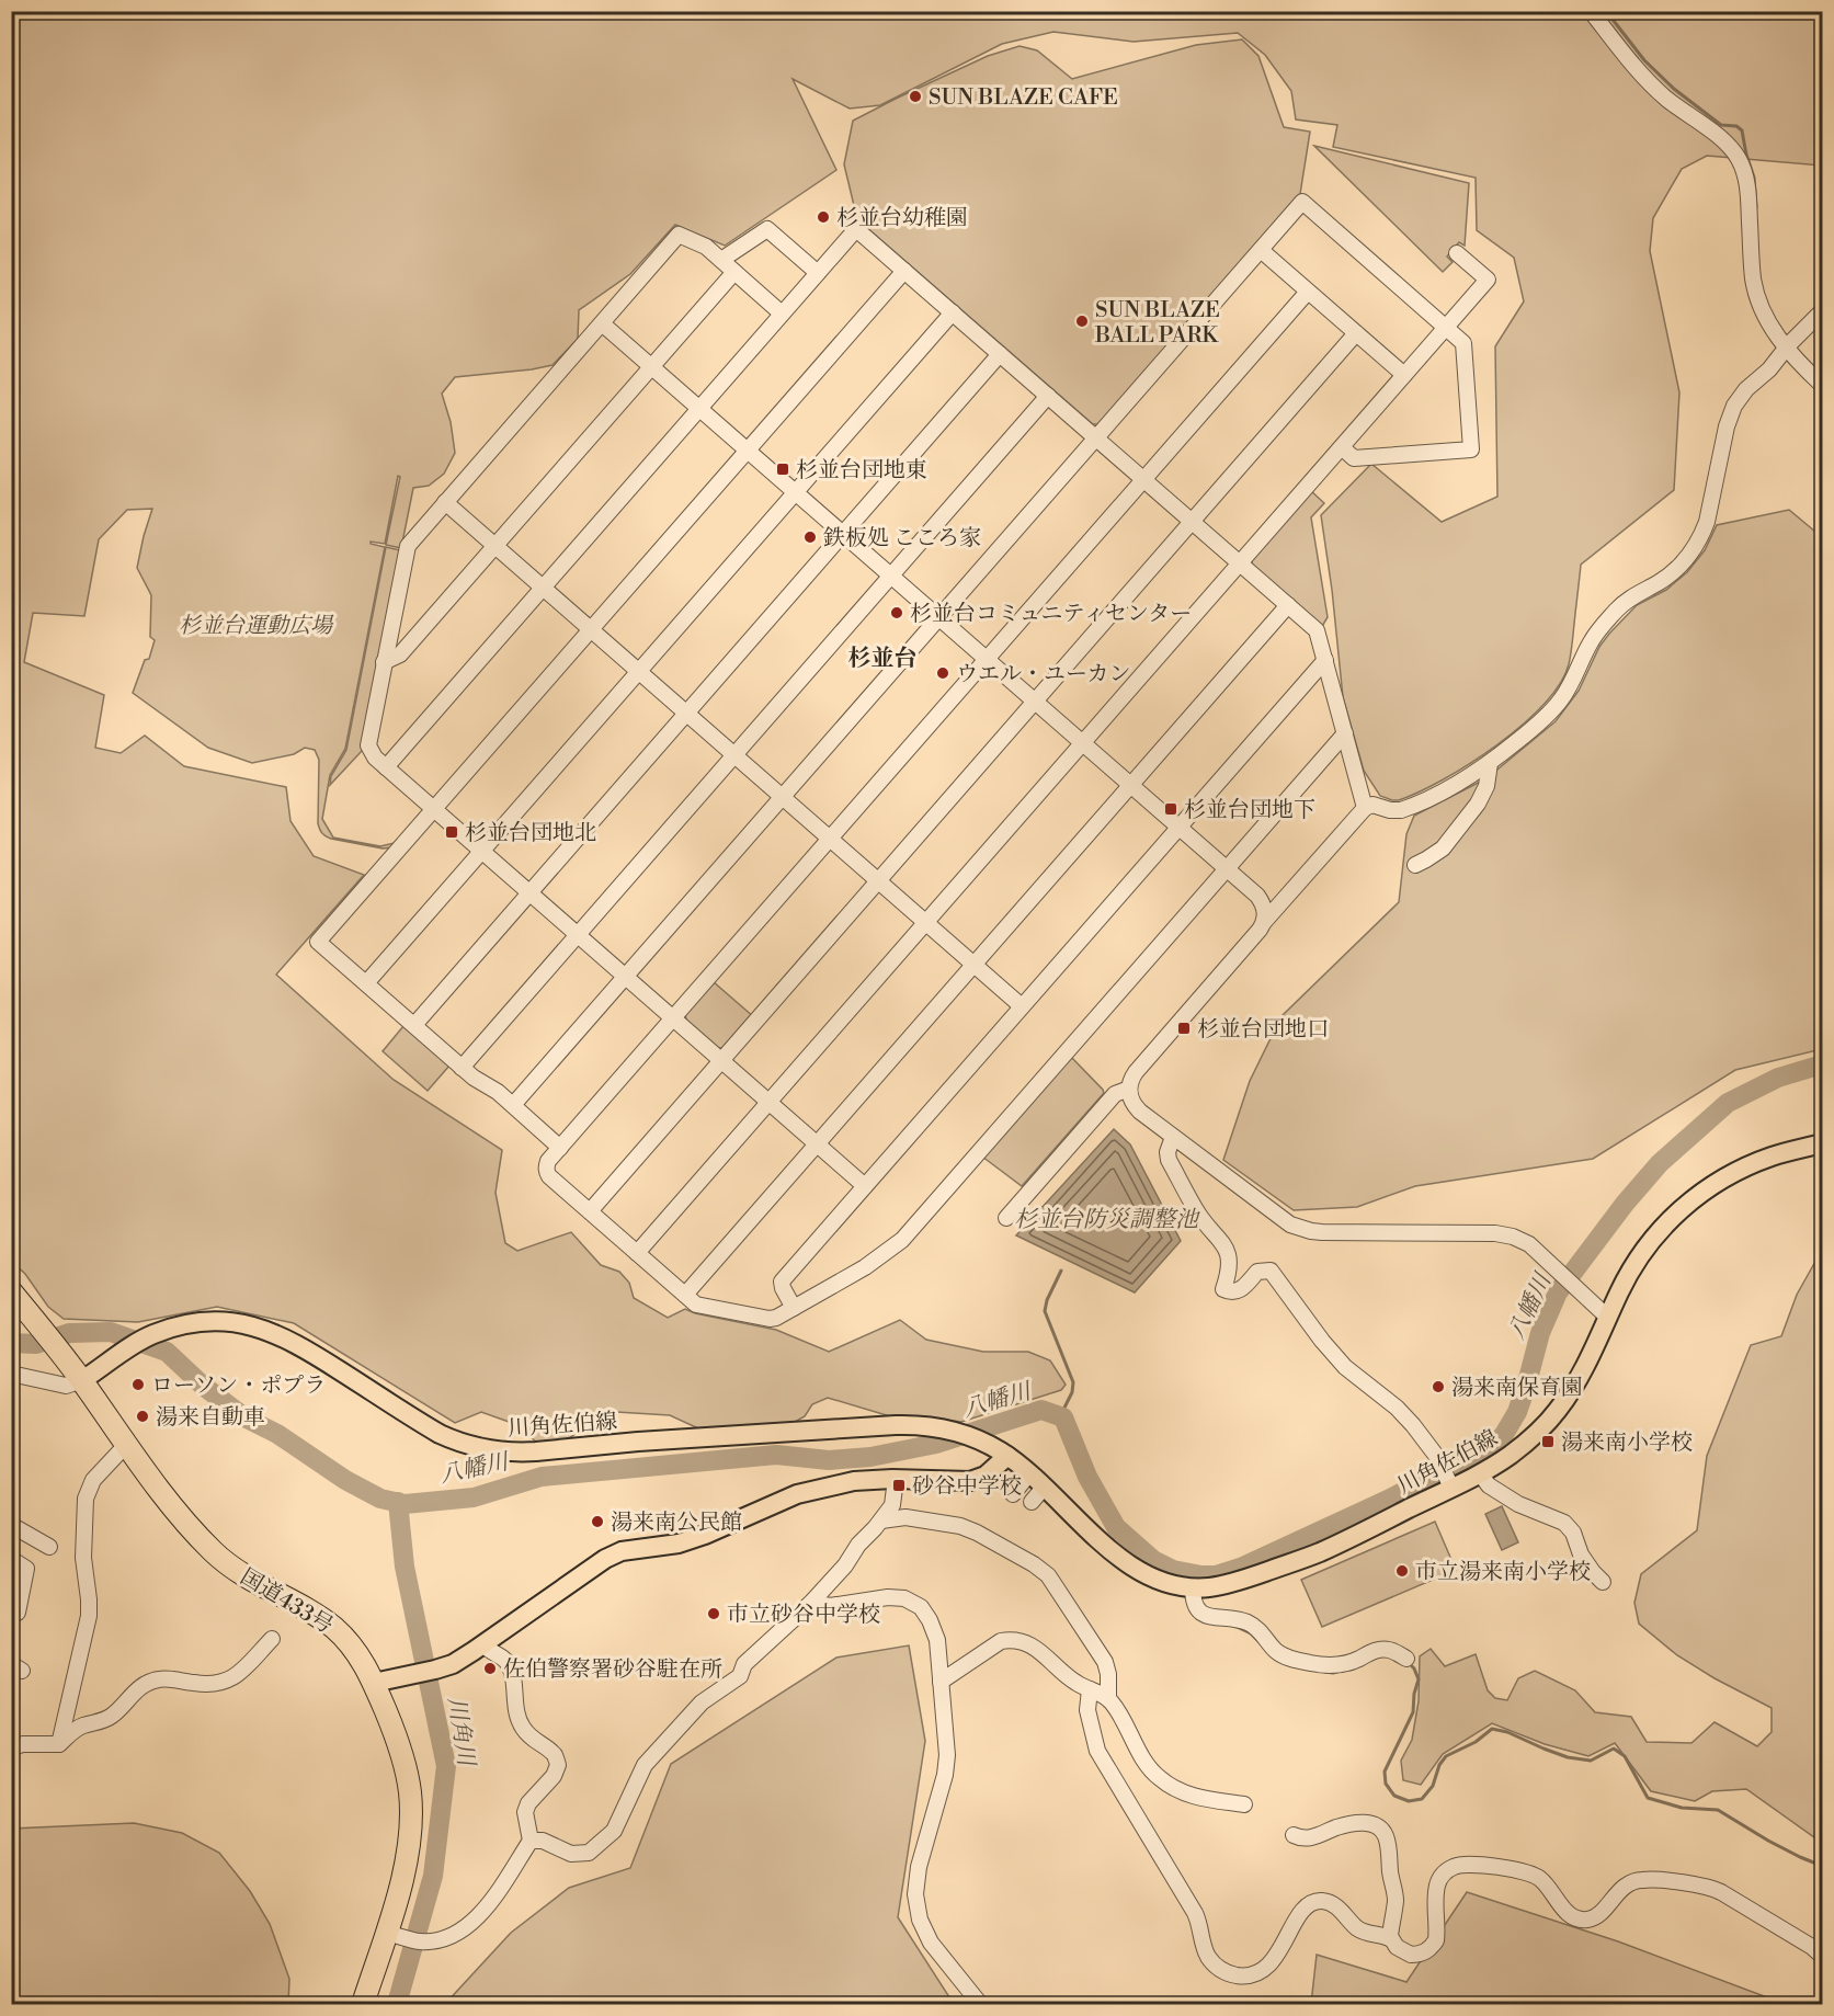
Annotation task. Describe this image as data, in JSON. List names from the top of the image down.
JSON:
{
  "streets": {
    "highway": ["国道433号"],
    "main road": ["川角佐伯線"]
  },
  "crossings": [
    ["川角佐伯線", "国道433号"]
  ],
  "districts": ["杉並台"],
  "water": ["杉並台防災調整池", "八幡川", "川角川"],
  "parks": ["杉並台運動広場"],
  "places": {
    "other": [
      "SUN BLAZE CAFE",
      "杉並台幼稚園",
      "SUN BLAZE BALL PARK",
      "鉄板処 こころ家",
      "杉並台コミュニティセンター",
      "ウエル・ユーカン",
      "ローソン・ポプラ",
      "湯来南保育園",
      "湯来自動車",
      "湯来南公民館",
      "市立湯来南小学校",
      "市立砂谷中学校",
      "佐伯警察署砂谷駐在所"
    ],
    "transit": [
      "杉並台団地東",
      "杉並台団地下",
      "杉並台団地北",
      "杉並台団地口",
      "湯来南小学校",
      "砂谷中学校"
    ]
  }
}
